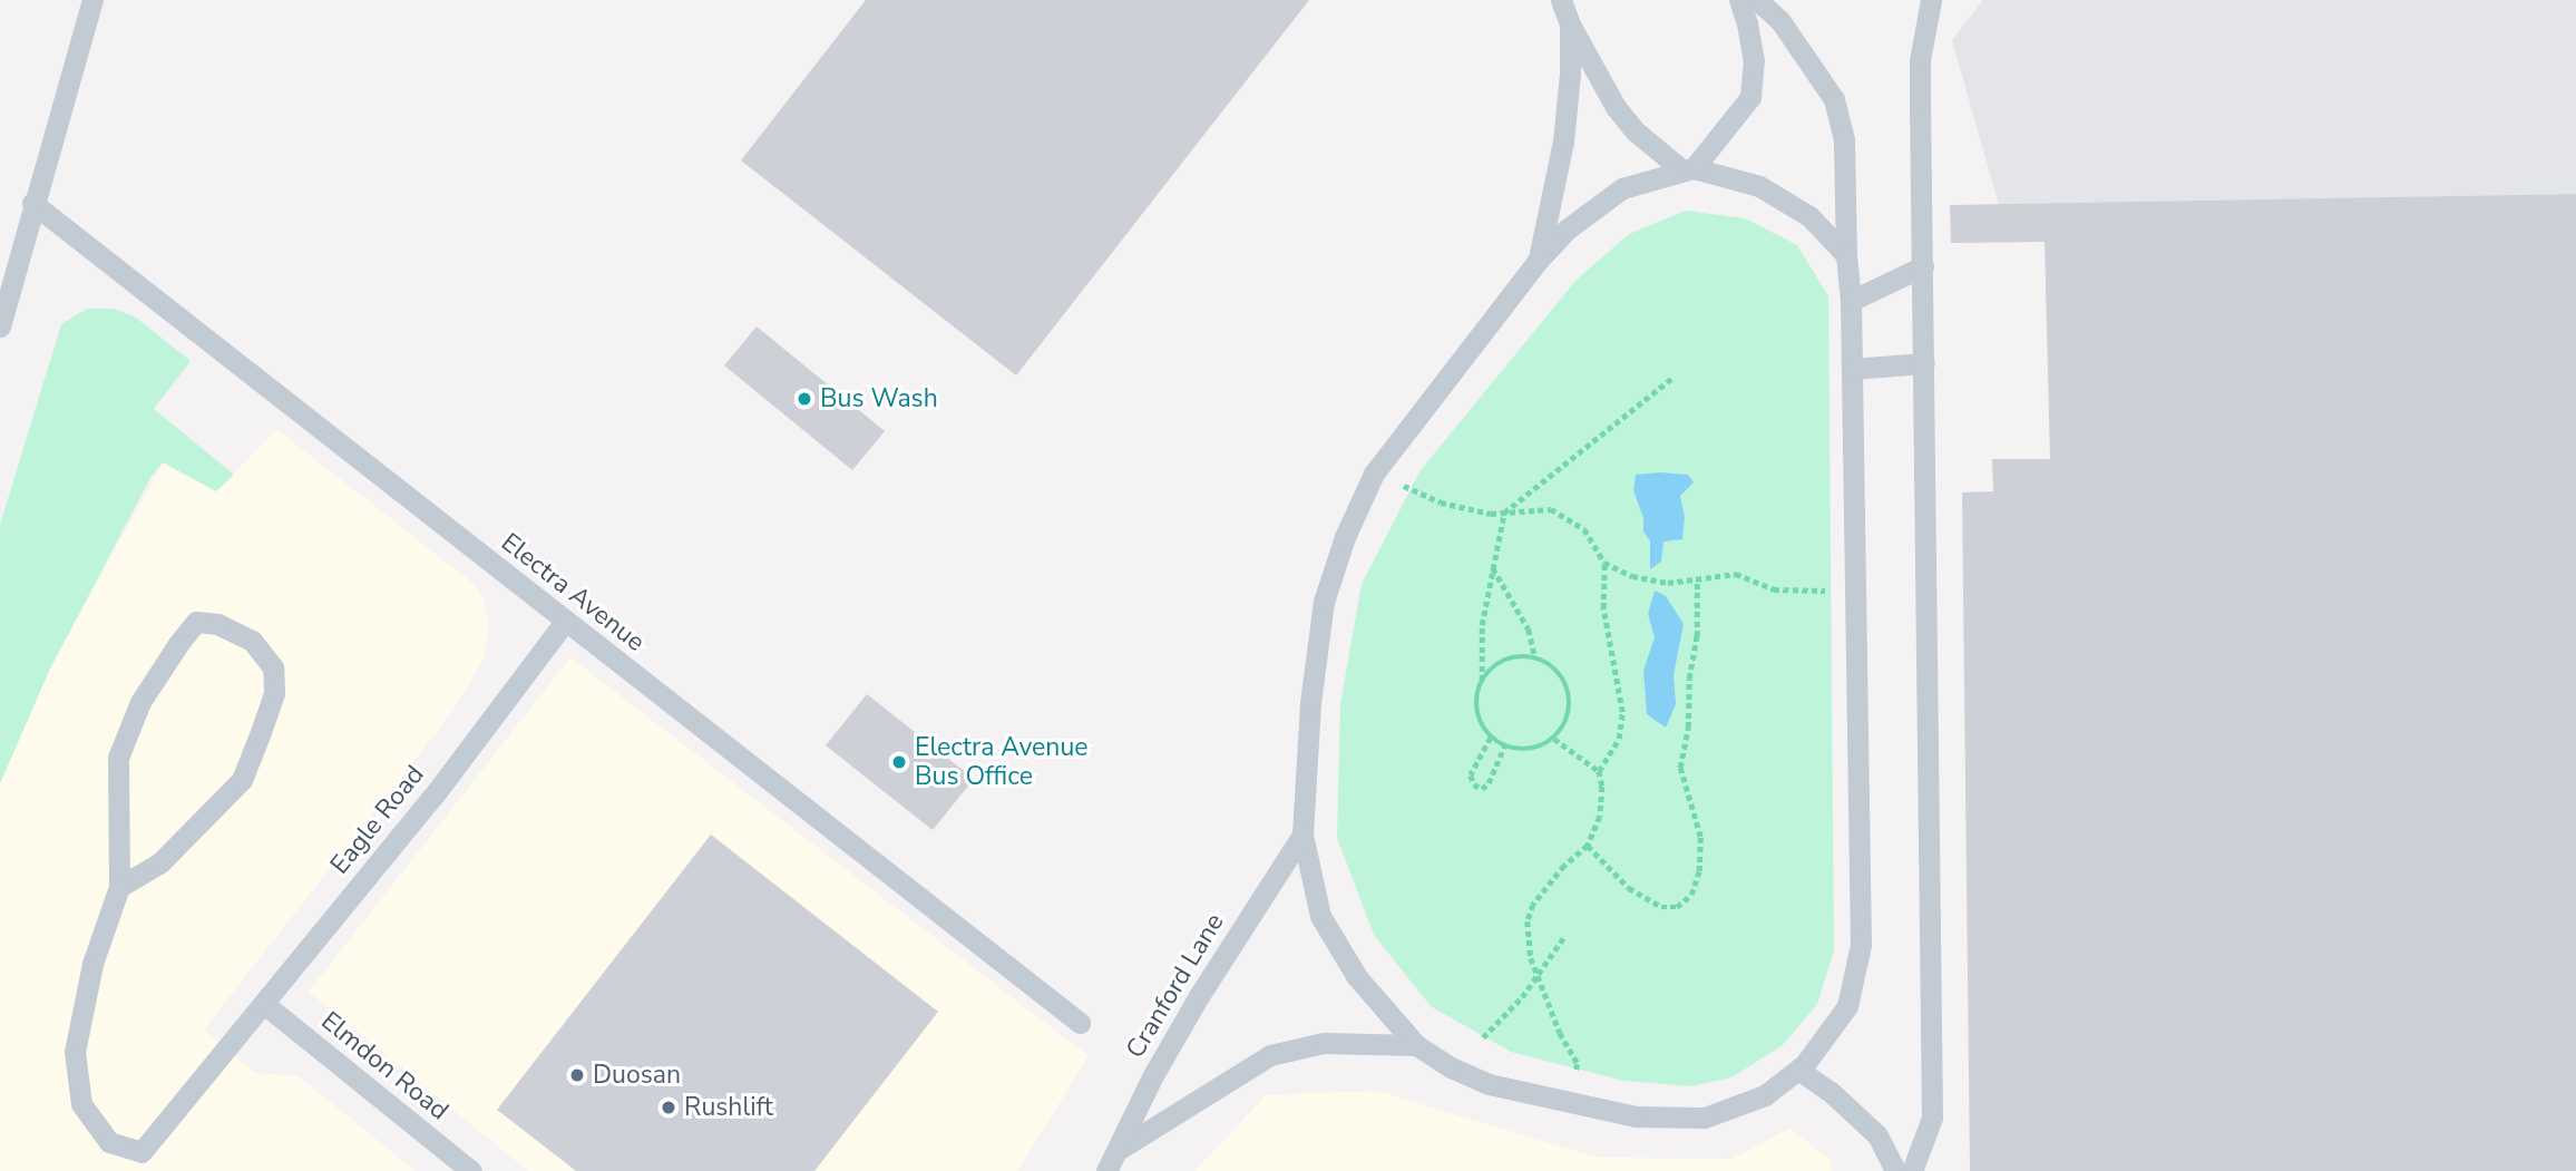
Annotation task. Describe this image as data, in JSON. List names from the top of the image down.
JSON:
{
  "streets": {
    "lane": [
      "Electra Avenue",
      "Eagle Road",
      "Cranford Lane",
      "Elmdon Road"
    ]
  },
  "crossings": [
    ["Electra Avenue", "Eagle Road"],
    ["Eagle Road", "Elmdon Road"]
  ],
  "places": [
    "Bus Wash",
    "Electra Avenue Bus Office",
    "Duosan",
    "Rushlift"
  ]
}
